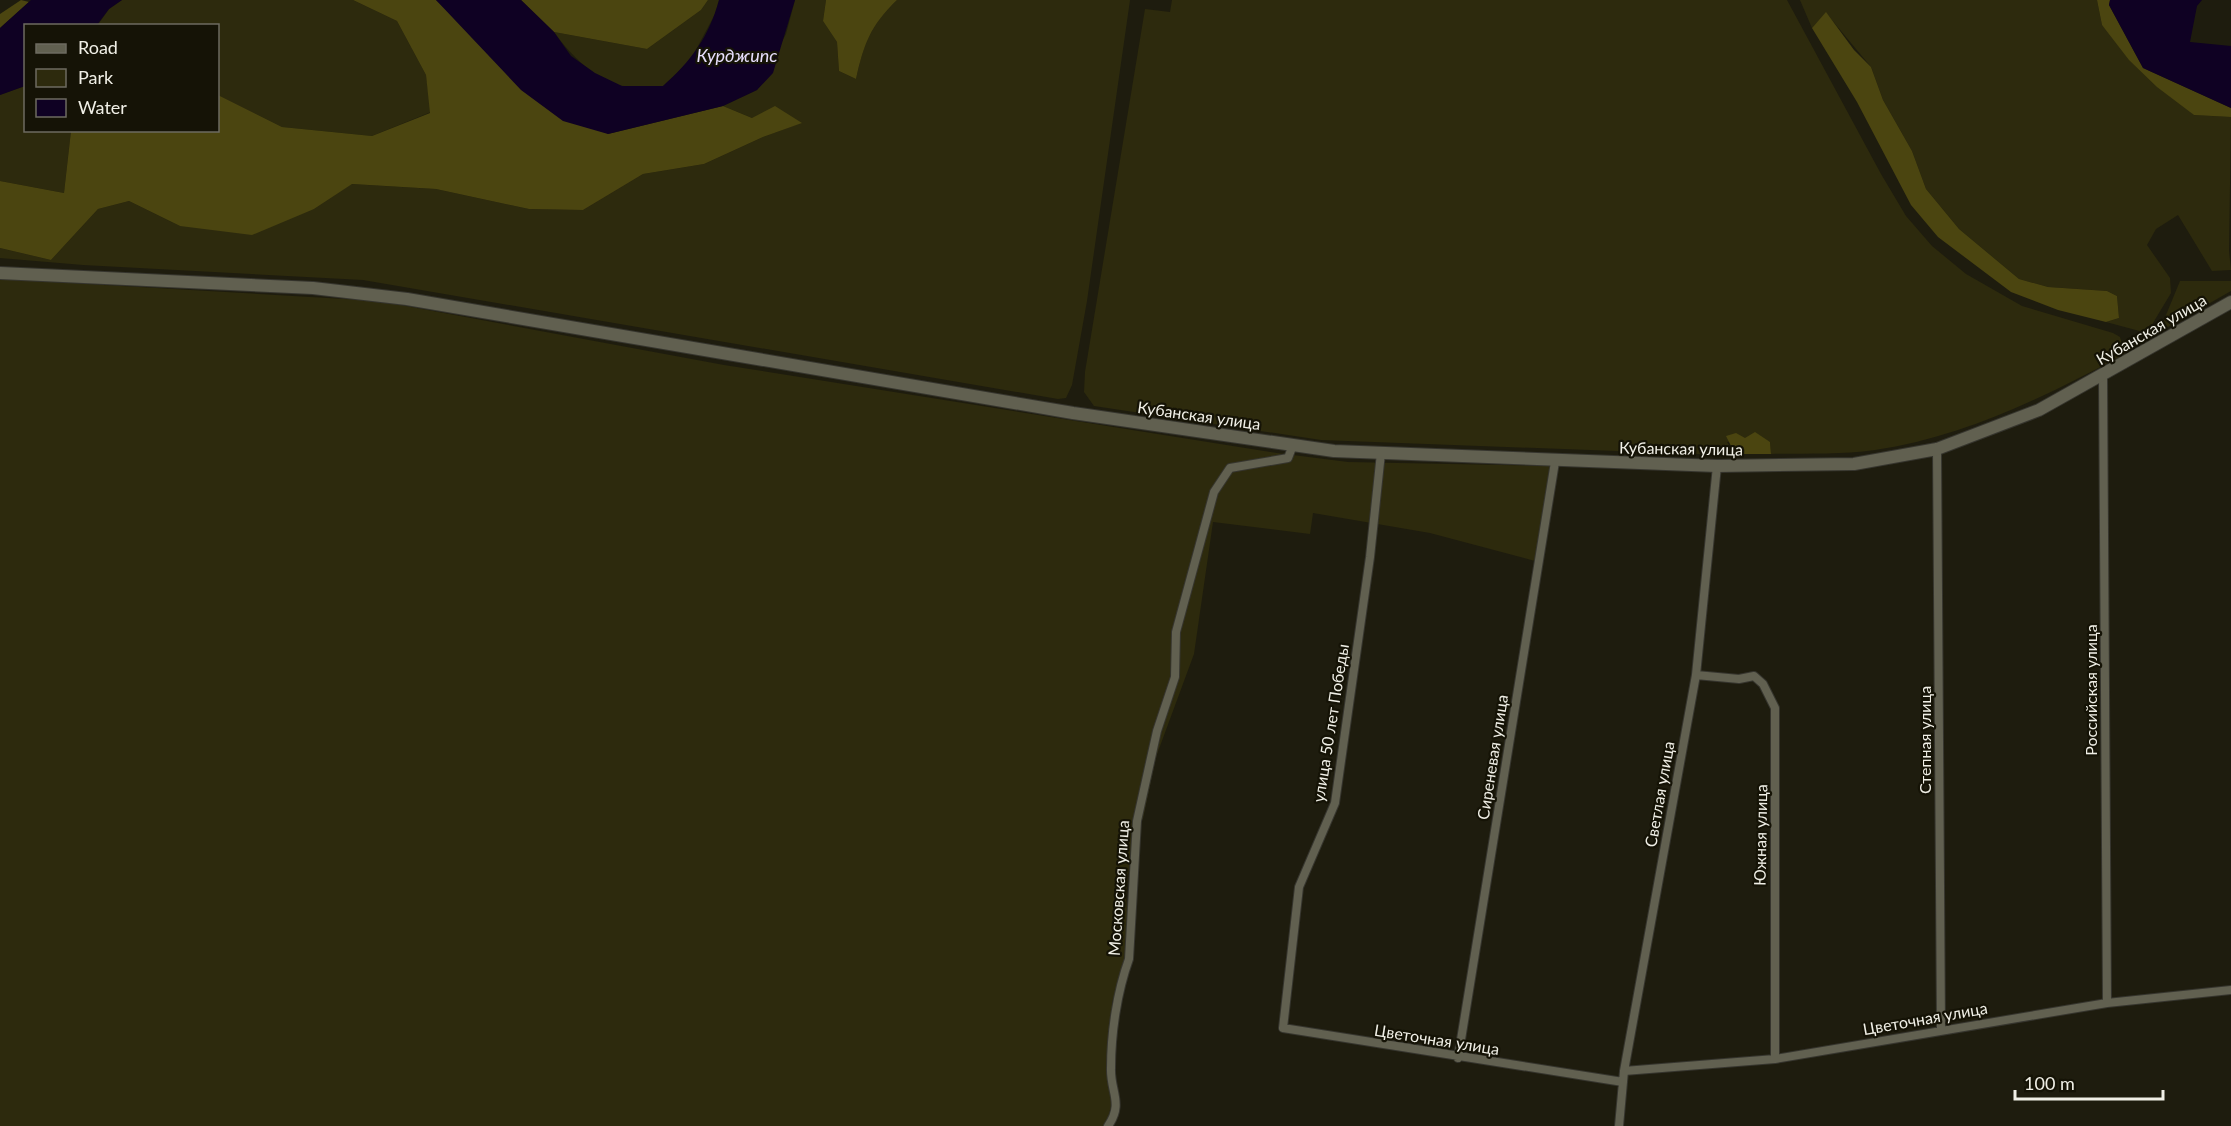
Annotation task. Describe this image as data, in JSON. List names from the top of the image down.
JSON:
{
  "streets": {
    "main road": ["Кубанская улица"],
    "street": [
      "Российская улица",
      "улица 50 лет Победы",
      "Степная улица",
      "Сиреневая улица",
      "Светлая улица",
      "Южная улица",
      "Московская улица",
      "Цветочная улица"
    ]
  },
  "crossings": [
    ["Кубанская улица", "Российская улица"],
    ["Кубанская улица", "улица 50 лет Победы"],
    ["Кубанская улица", "Степная улица"],
    ["Кубанская улица", "Сиреневая улица"],
    ["Кубанская улица", "Светлая улица"],
    ["Кубанская улица", "Московская улица"],
    ["Российская улица", "Цветочная улица"],
    ["улица 50 лет Победы", "Цветочная улица"],
    ["Степная улица", "Цветочная улица"],
    ["Сиреневая улица", "Цветочная улица"],
    ["Светлая улица", "Южная улица"],
    ["Светлая улица", "Цветочная улица"],
    ["Южная улица", "Цветочная улица"]
  ],
  "water": ["Курджипс"],
  "legend": ["Road", "Park", "Water"],
  "scale_bar": "100 m"
}
